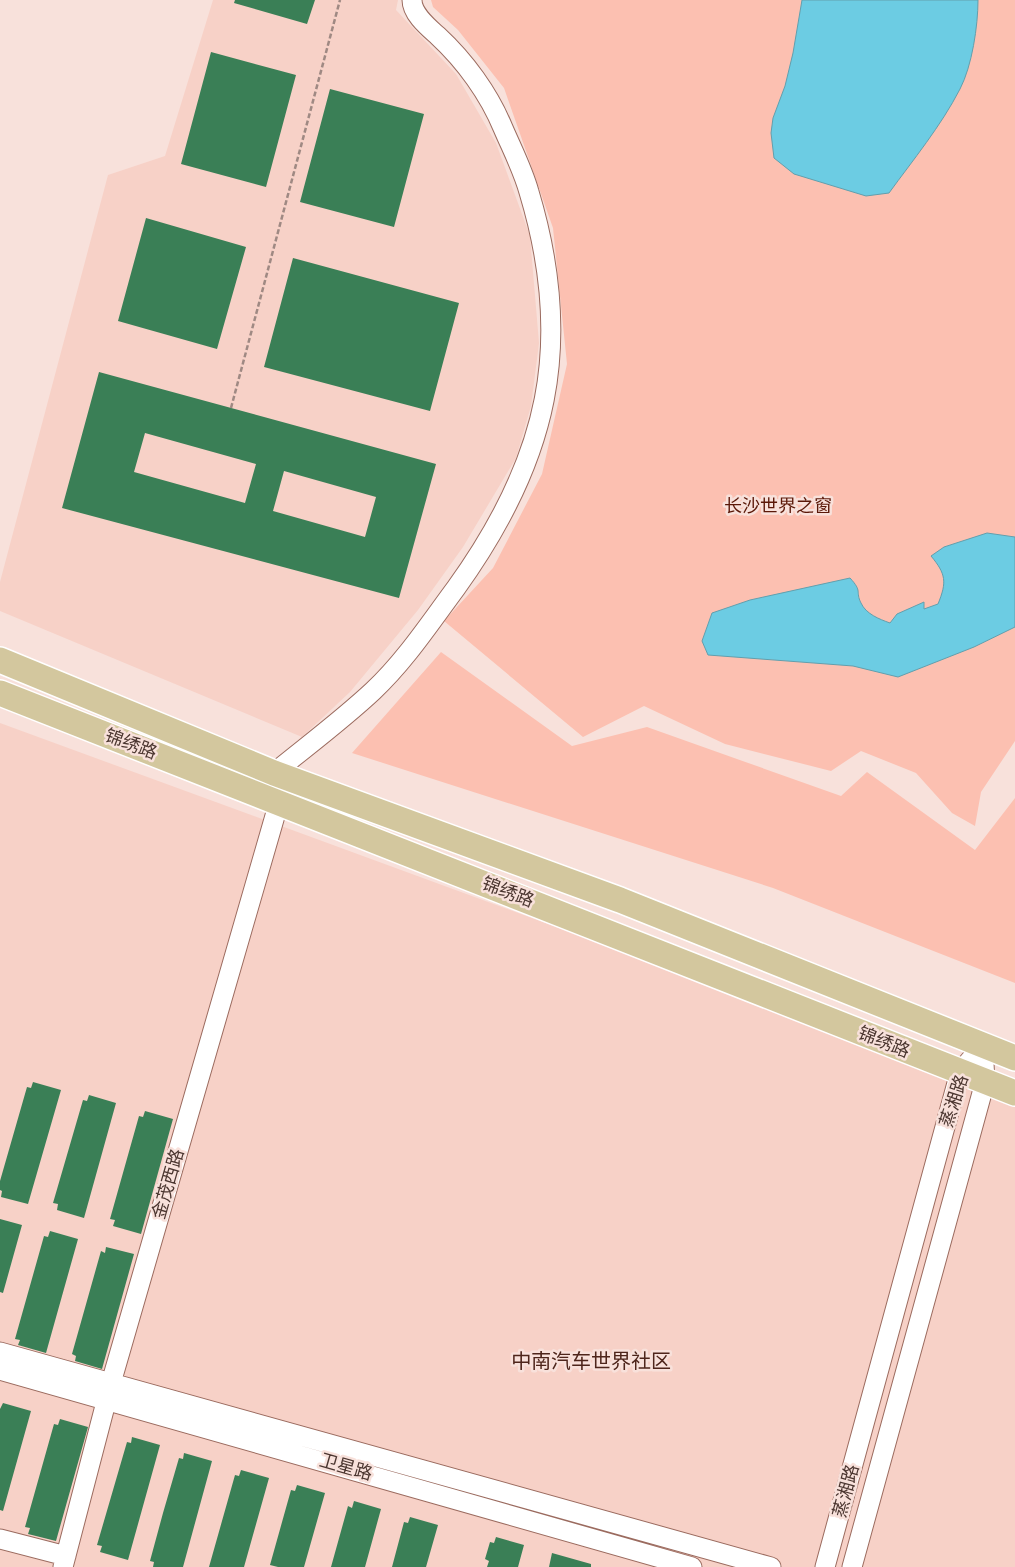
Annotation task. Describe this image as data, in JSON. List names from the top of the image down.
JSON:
{
  "streets": {
    "main road": ["锦绣路"],
    "street": ["蒸湘路", "金茂西路", "卫星路"]
  },
  "crossings": [
    ["锦绣路", "蒸湘路"],
    ["锦绣路", "金茂西路"],
    ["金茂西路", "卫星路"]
  ],
  "districts": ["中南汽车世界社区"],
  "parks": ["长沙世界之窗"]
}
